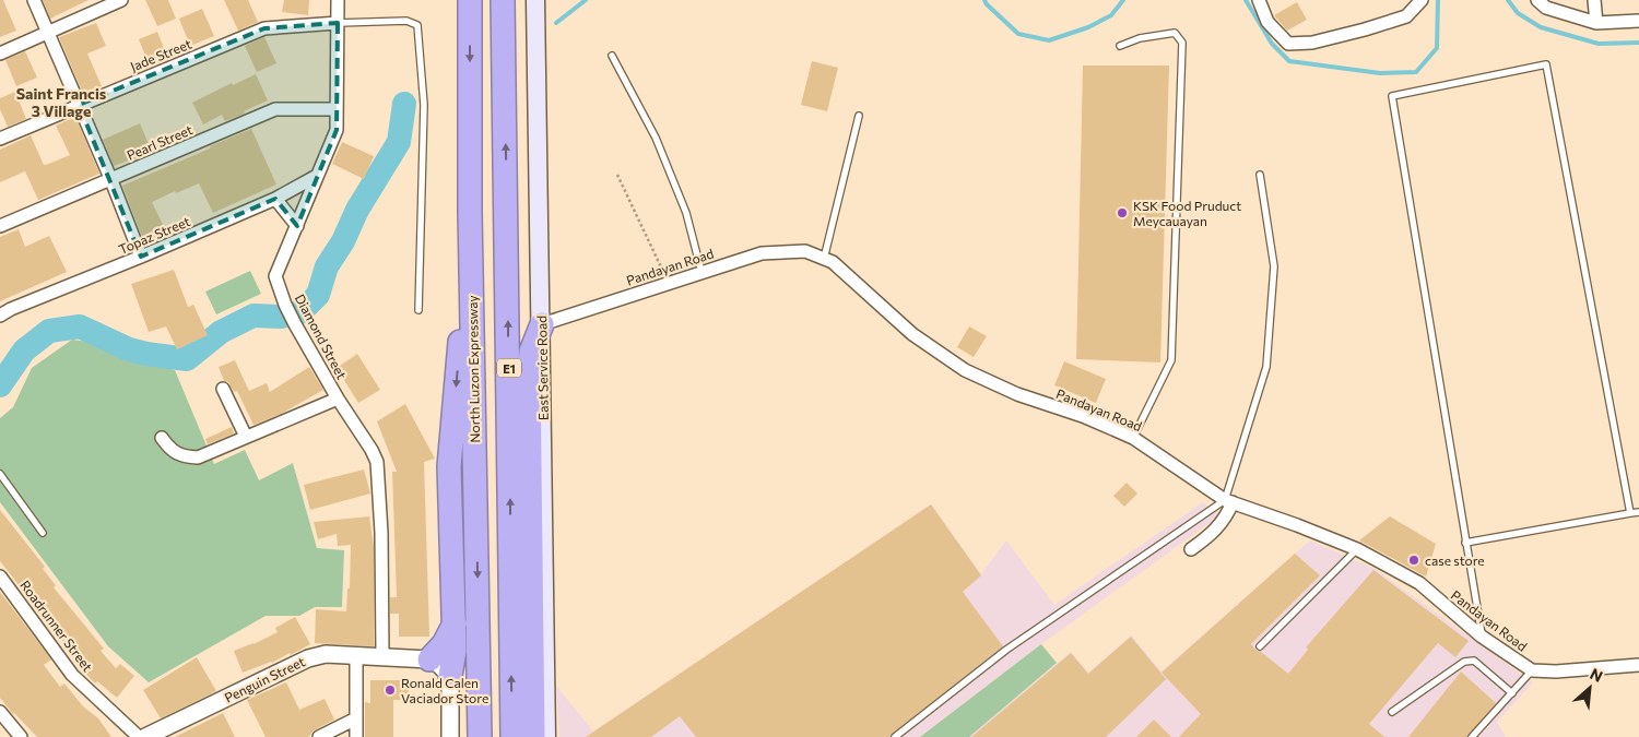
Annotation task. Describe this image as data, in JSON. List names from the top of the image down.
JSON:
{
  "streets": {
    "highway": ["E1", "North Luzon Expressway"],
    "main road": ["East Service Road"],
    "street": [
      "Jade Street",
      "Pearl Street",
      "Topaz Street",
      "Pandayan Road",
      "Diamond Street",
      "Roadrunner Street",
      "Penguin Street"
    ]
  },
  "crossings": [
    ["Jade Street", "Diamond Street"],
    ["Pearl Street", "Diamond Street"],
    ["Topaz Street", "Diamond Street"],
    ["Pandayan Road", "East Service Road"],
    ["Diamond Street", "Penguin Street"]
  ],
  "districts": ["Saint Francis 3 Village"],
  "places": ["KSK Food Pruduct Meycauayan", "case store", "Ronald Calen Vaciador Store"],
  "north": "top right"
}
